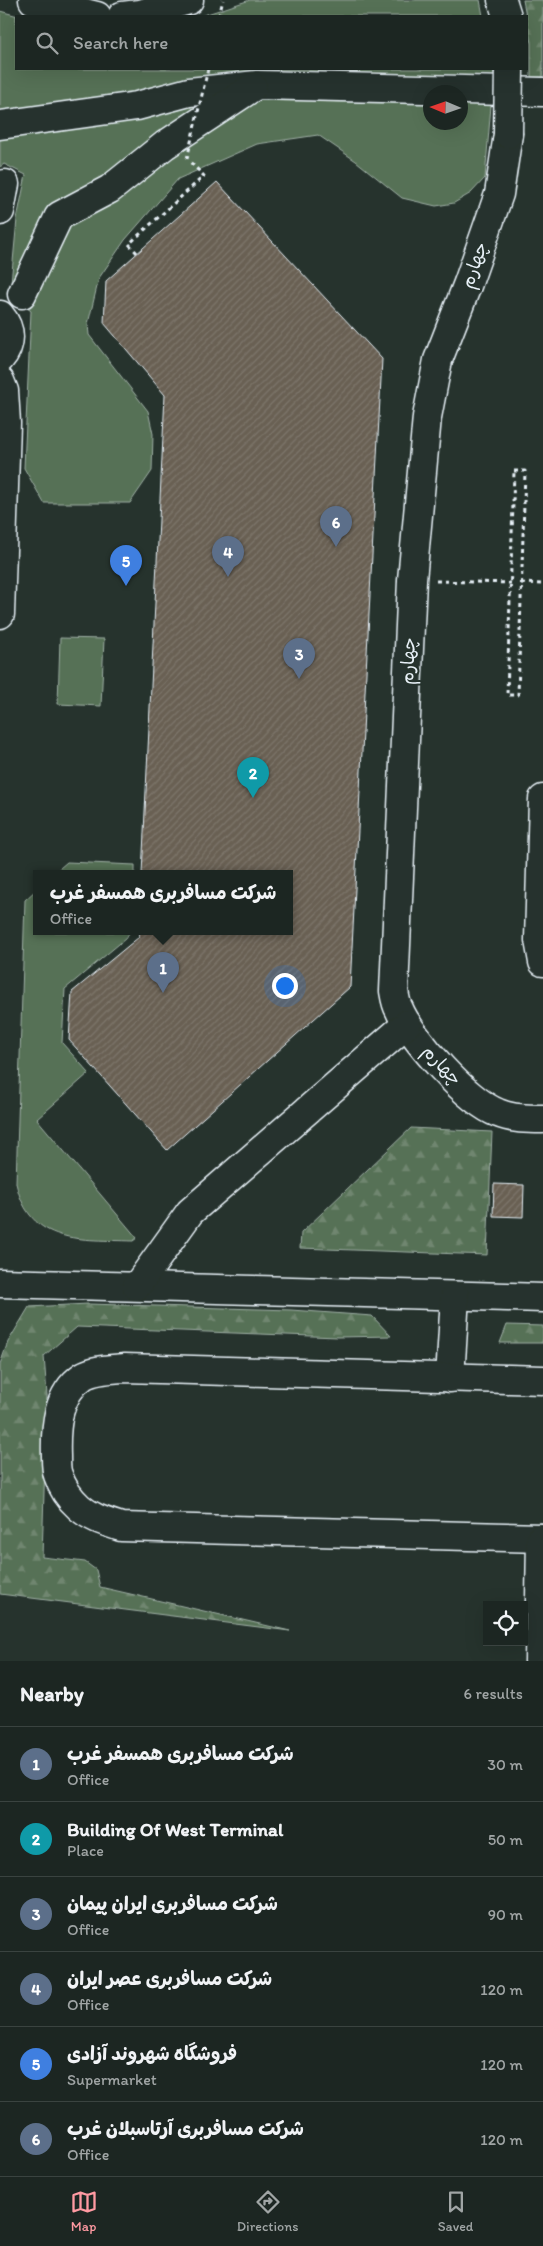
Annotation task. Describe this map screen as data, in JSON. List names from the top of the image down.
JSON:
{
  "streets": {
    "lane": ["چهارم"]
  },
  "north": "left",
  "page": {
    "search": "Search here",
    "pins": [
      "6",
      "4",
      "5",
      "3",
      "2",
      "1"
    ],
    "popup": ["شرکت مسافربری همسفر غرب", "Office"],
    "heading": ["Nearby", "6 results"],
    "list": [
      {
        "mark": "1",
        "name": "شرکت مسافربری همسفر غرب",
        "note": "Office",
        "value": "30 m"
      },
      {
        "mark": "2",
        "name": "Building Of West Terminal",
        "note": "Place",
        "value": "50 m"
      },
      {
        "mark": "3",
        "name": "شرکت مسافربری ایران پیمان",
        "note": "Office",
        "value": "90 m"
      },
      {
        "mark": "4",
        "name": "شرکت مسافربری عصر ایران",
        "note": "Office",
        "value": "120 m"
      },
      {
        "mark": "5",
        "name": "فروشگاه شهروند آزادی",
        "note": "Supermarket",
        "value": "120 m"
      },
      {
        "mark": "6",
        "name": "شرکت مسافربری آرتاسبلان غرب",
        "note": "Office",
        "value": "120 m"
      }
    ],
    "nav": ["Map", "Directions", "Saved"]
  }
}
